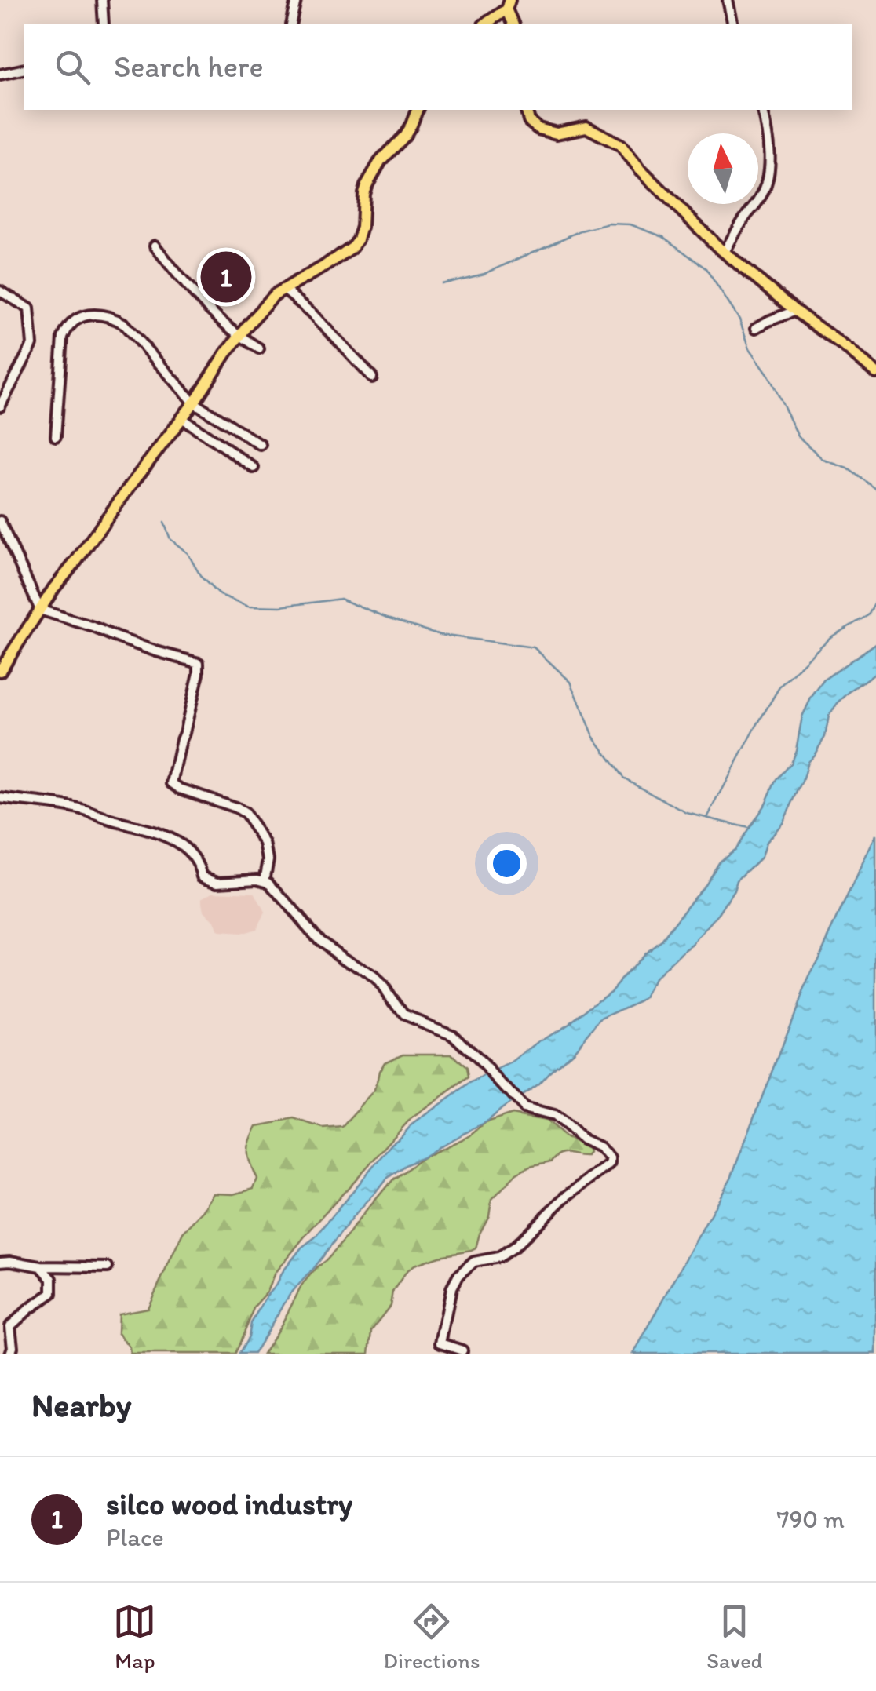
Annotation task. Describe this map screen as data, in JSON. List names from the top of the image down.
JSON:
{
  "north": "top",
  "page": {
    "search": "Search here",
    "pins": "1",
    "heading": "Nearby",
    "list": [
      {
        "mark": "1",
        "name": "silco wood industry",
        "note": "Place",
        "value": "790 m"
      }
    ],
    "nav": ["Map", "Directions", "Saved"]
  }
}
